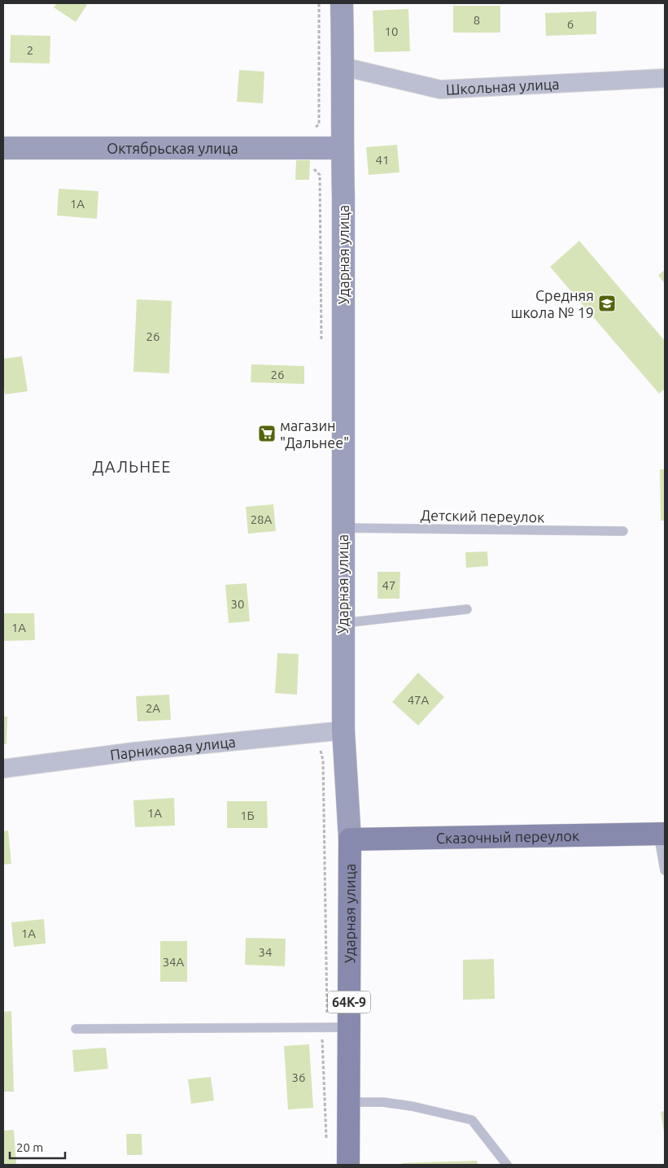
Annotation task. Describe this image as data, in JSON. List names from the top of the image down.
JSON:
{
  "streets": {
    "main road": ["Ударная улица", "Сказочный переулок", "64К-9"],
    "street": ["Школьная улица", "Октябрьская улица", "Парниковая улица"],
    "lane": ["Детский переулок"]
  },
  "crossings": [
    ["Школьная улица", "Ударная улица"],
    ["Октябрьская улица", "Ударная улица"],
    ["Ударная улица", "Детский переулок"],
    ["Ударная улица", "Парниковая улица"],
    ["Ударная улица", "Сказочный переулок"]
  ],
  "districts": ["ДАЛЬНЕЕ"],
  "places": {
    "school or university": ["Средняя школа № 19"],
    "supermarket": ["магазин \"Дальнее\""]
  },
  "house_numbers": [
    "8",
    "6",
    "10",
    "2",
    "41",
    "1А",
    "26",
    "26",
    "28А",
    "47",
    "30",
    "1А",
    "47А",
    "2А",
    "1А",
    "1Б",
    "1А",
    "34",
    "34А",
    "36"
  ],
  "scale_bar": "20 m"
}
